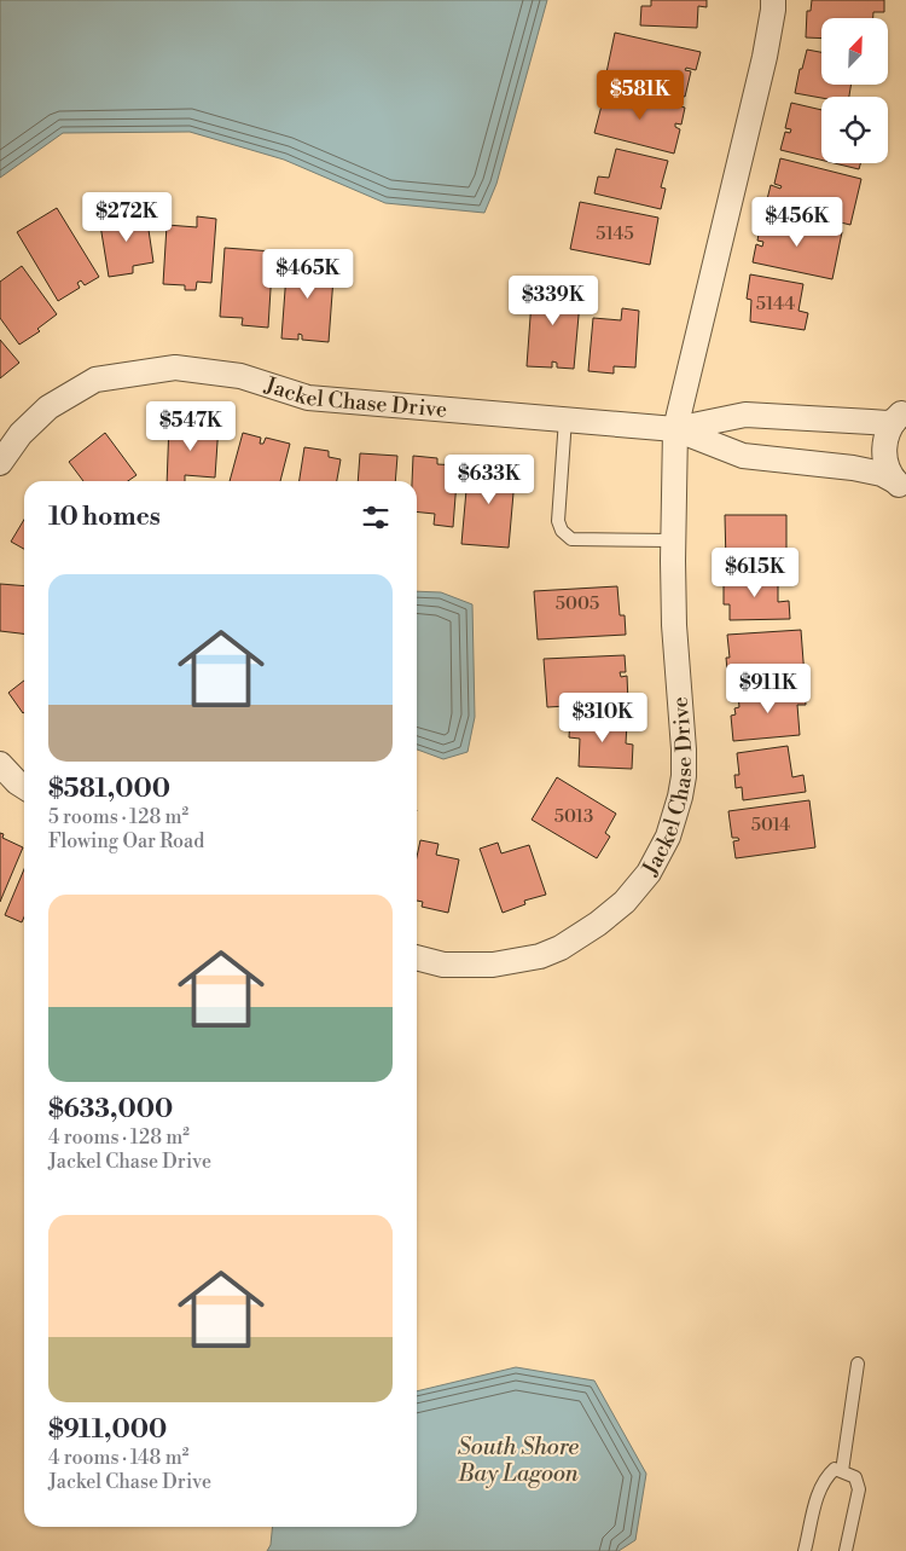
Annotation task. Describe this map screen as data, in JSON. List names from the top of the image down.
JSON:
{
  "streets": {
    "street": ["Jackel Chase Drive"]
  },
  "water": ["South Shore Bay Lagoon"],
  "house_numbers": [
    "5145",
    "5144",
    "5005",
    "5013",
    "5014"
  ],
  "north": "top right",
  "page": {
    "price": [
      "$581K",
      "$272K",
      "$456K",
      "$465K",
      "$339K",
      "$547K",
      "$633K",
      "$615K",
      "$911K",
      "$310K"
    ],
    "heading": "10 homes",
    "list": [
      {
        "name": "$581,000",
        "note": "5 rooms · 128 m² · Flowing Oar Road"
      },
      {
        "name": "$633,000",
        "note": "4 rooms · 128 m² · Jackel Chase Drive"
      },
      {
        "name": "$911,000",
        "note": "4 rooms · 148 m² · Jackel Chase Drive"
      }
    ]
  }
}
